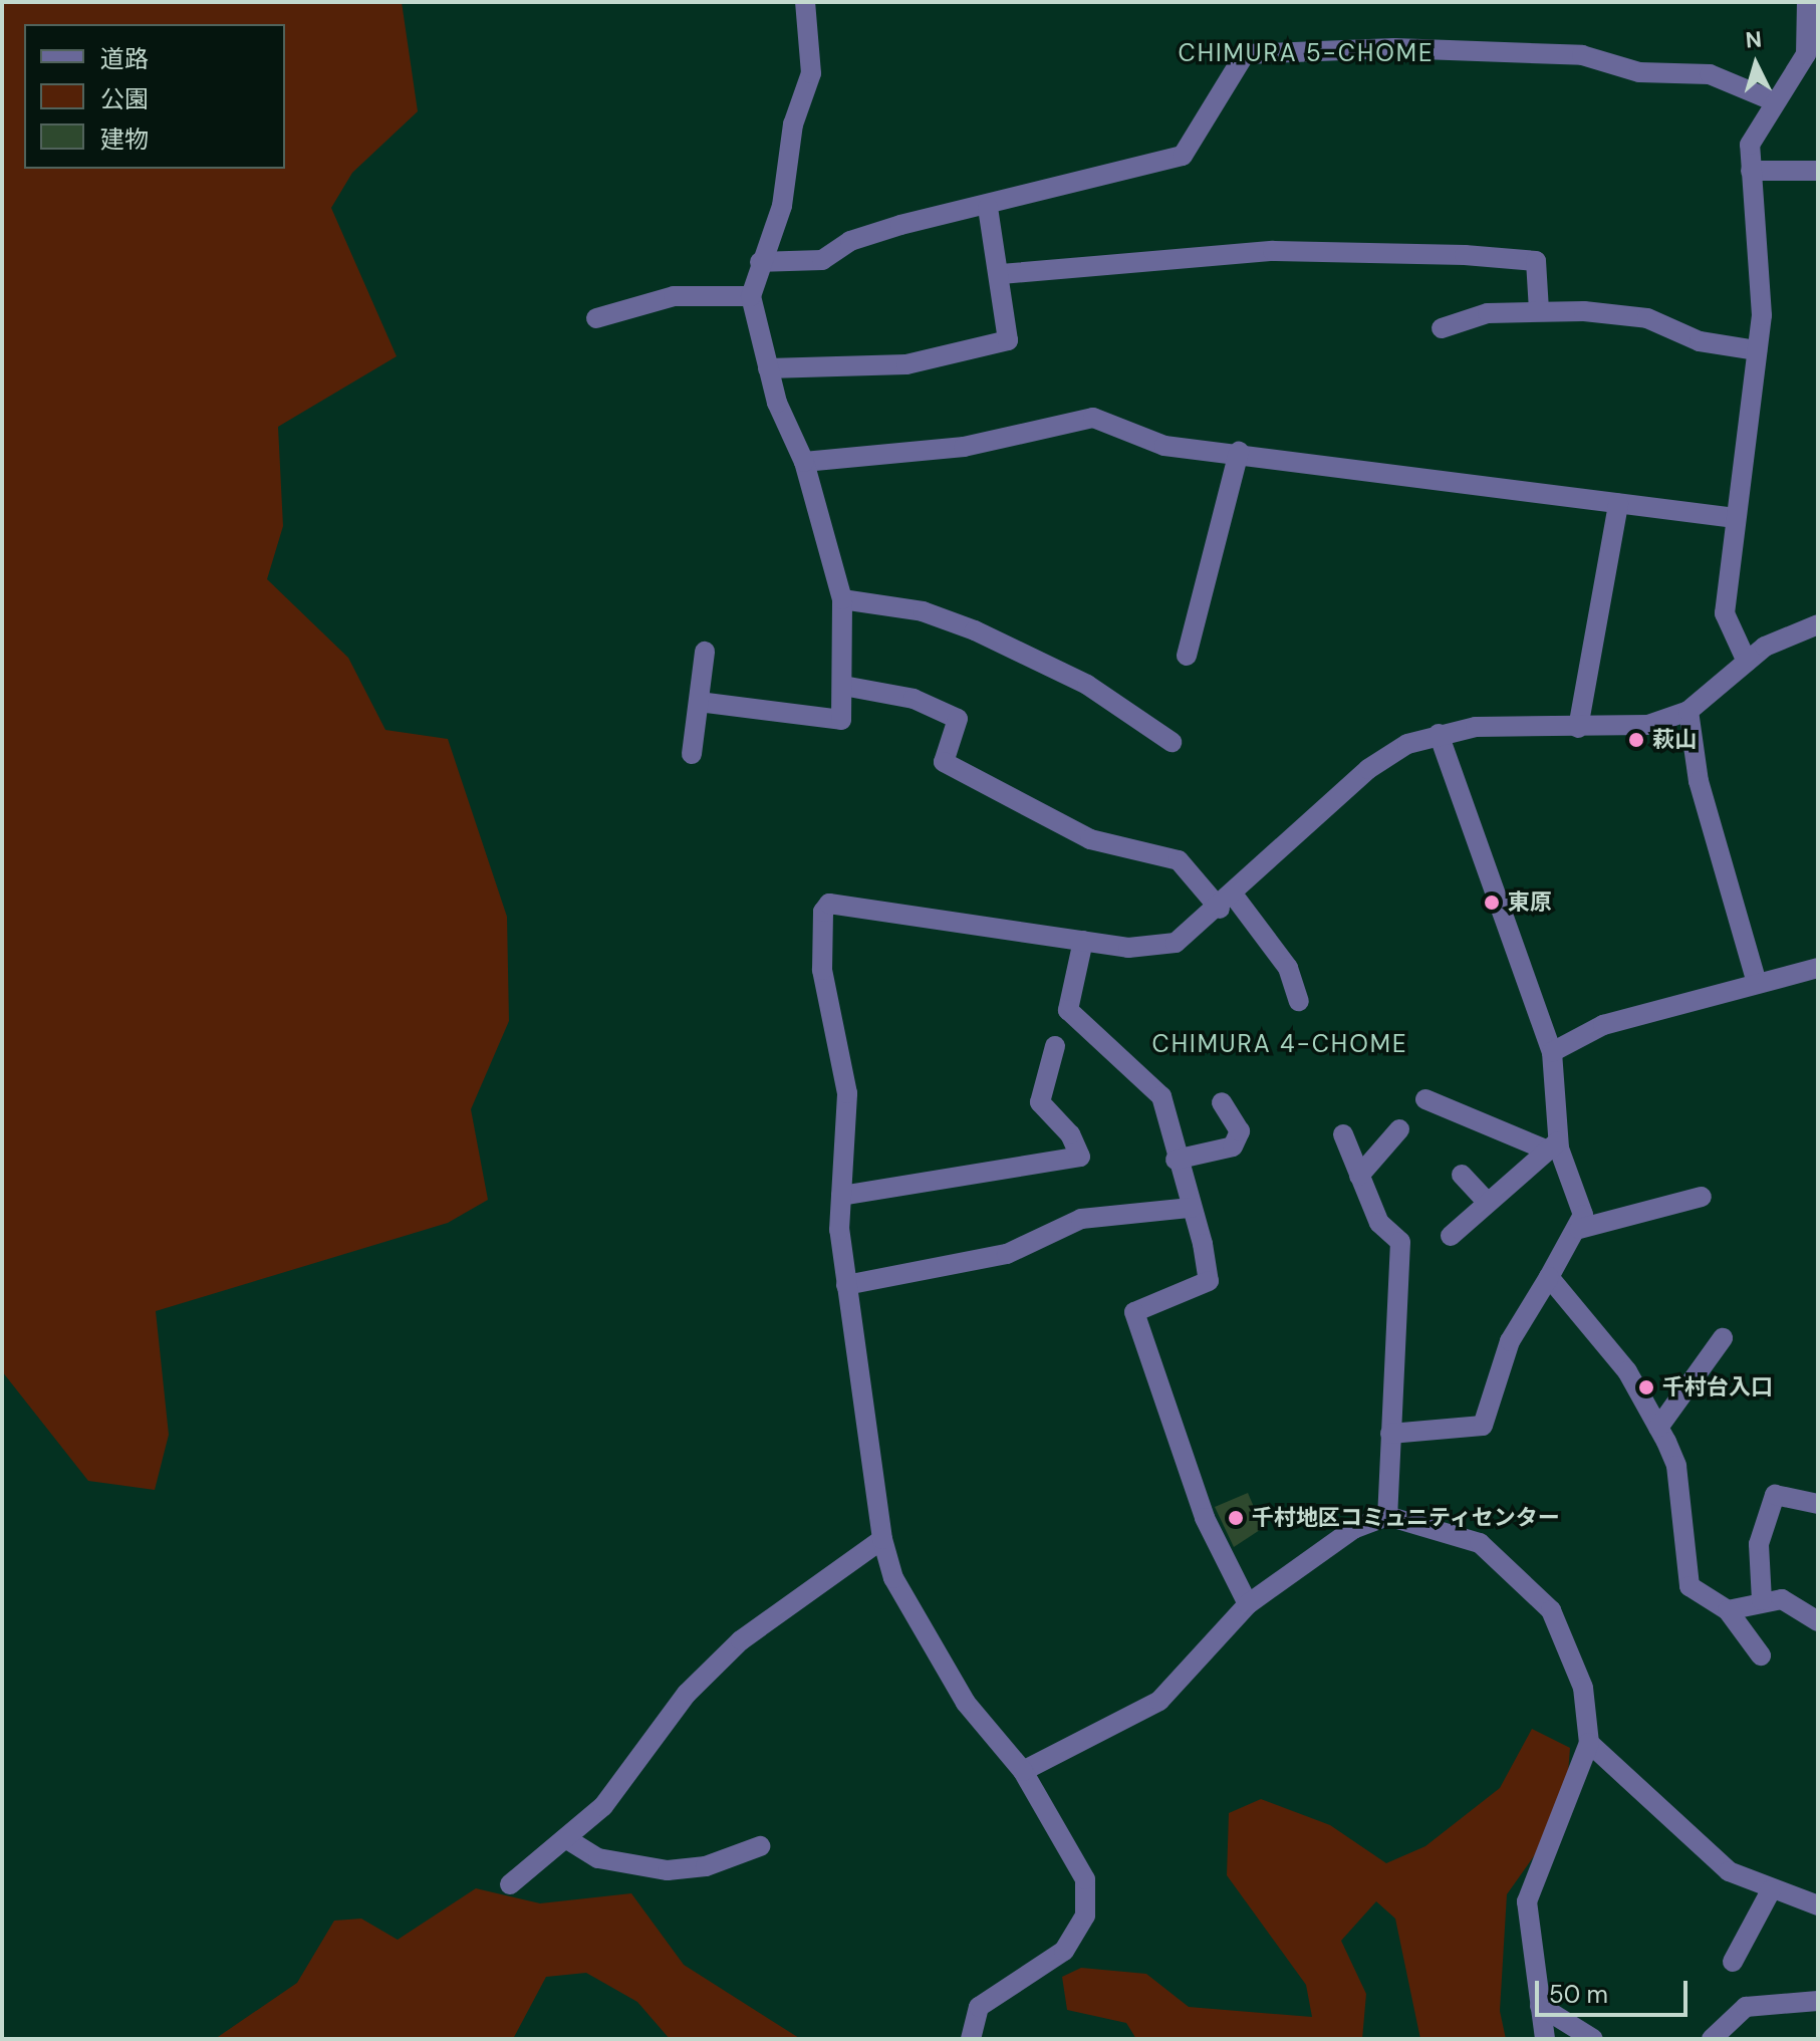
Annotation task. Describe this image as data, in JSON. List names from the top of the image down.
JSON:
{
  "districts": ["CHIMURA 5-CHOME", "CHIMURA 4-CHOME"],
  "places": [
    "萩山",
    "東原",
    "千村台入口",
    "千村地区コミュニティセンター"
  ],
  "legend": ["道路", "公園", "建物"],
  "scale_bar": "50 m",
  "north": "top"
}
